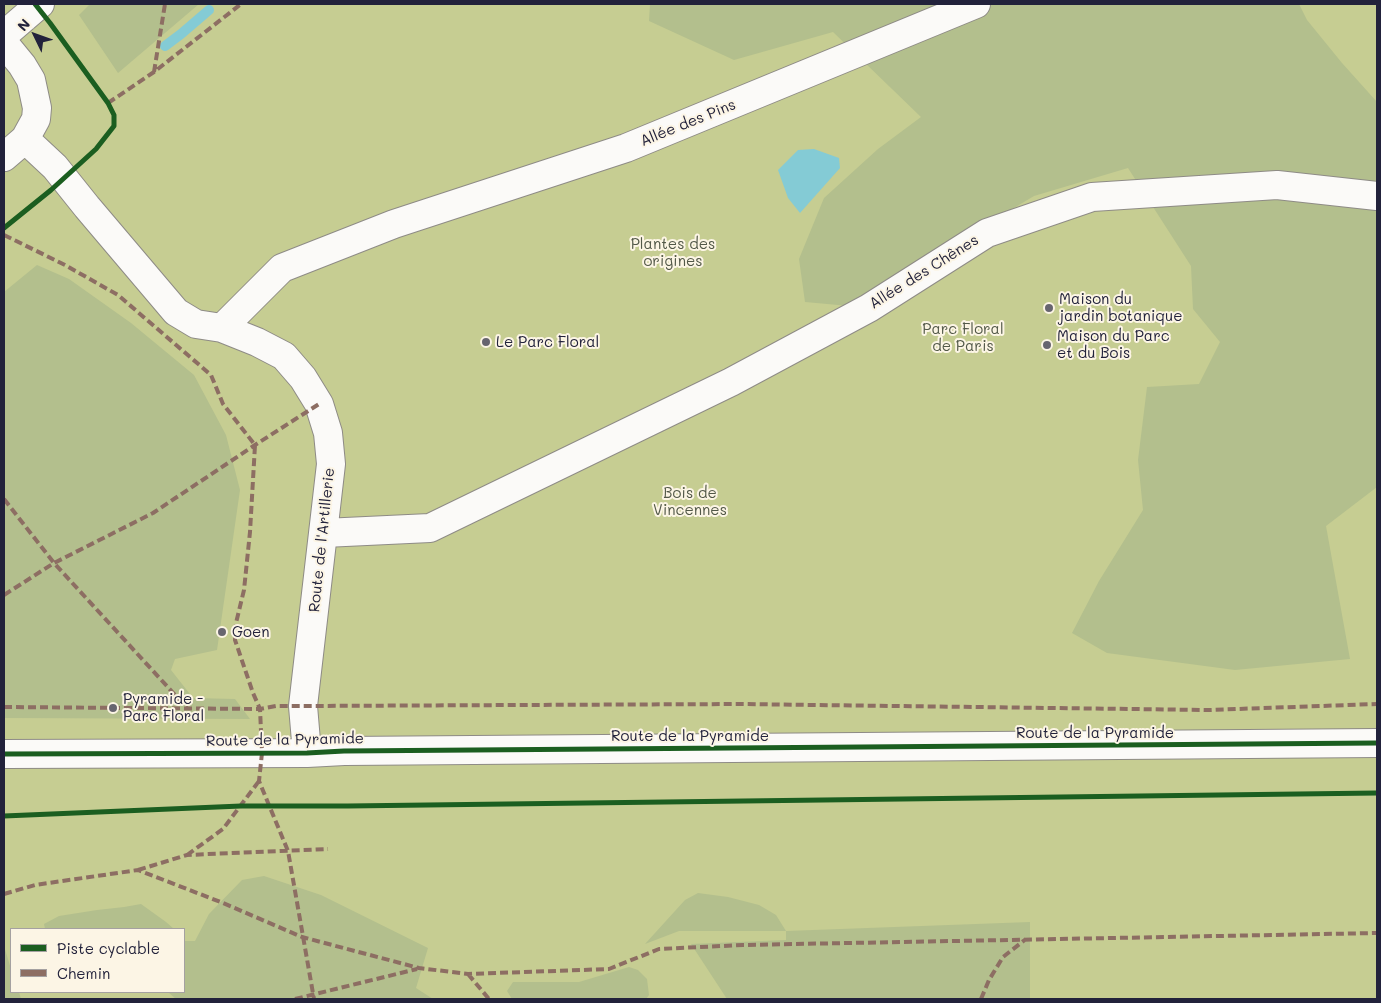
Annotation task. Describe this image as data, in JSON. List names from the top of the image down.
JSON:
{
  "streets": {
    "street": [
      "Allée des Pins",
      "Allée des Chênes",
      "Route de l'Artillerie",
      "Route de la Pyramide"
    ]
  },
  "crossings": [
    ["Allée des Pins", "Route de l'Artillerie"],
    ["Allée des Chênes", "Route de l'Artillerie"],
    ["Route de l'Artillerie", "Route de la Pyramide"]
  ],
  "parks": ["Plantes des origines", "Parc Floral de Paris", "Bois de Vincennes"],
  "places": [
    "Maison du jardin botanique",
    "Le Parc Floral",
    "Maison du Parc et du Bois",
    "Goen",
    "Pyramide - Parc Floral"
  ],
  "legend": ["Piste cyclable", "Chemin"],
  "north": "top left"
}
